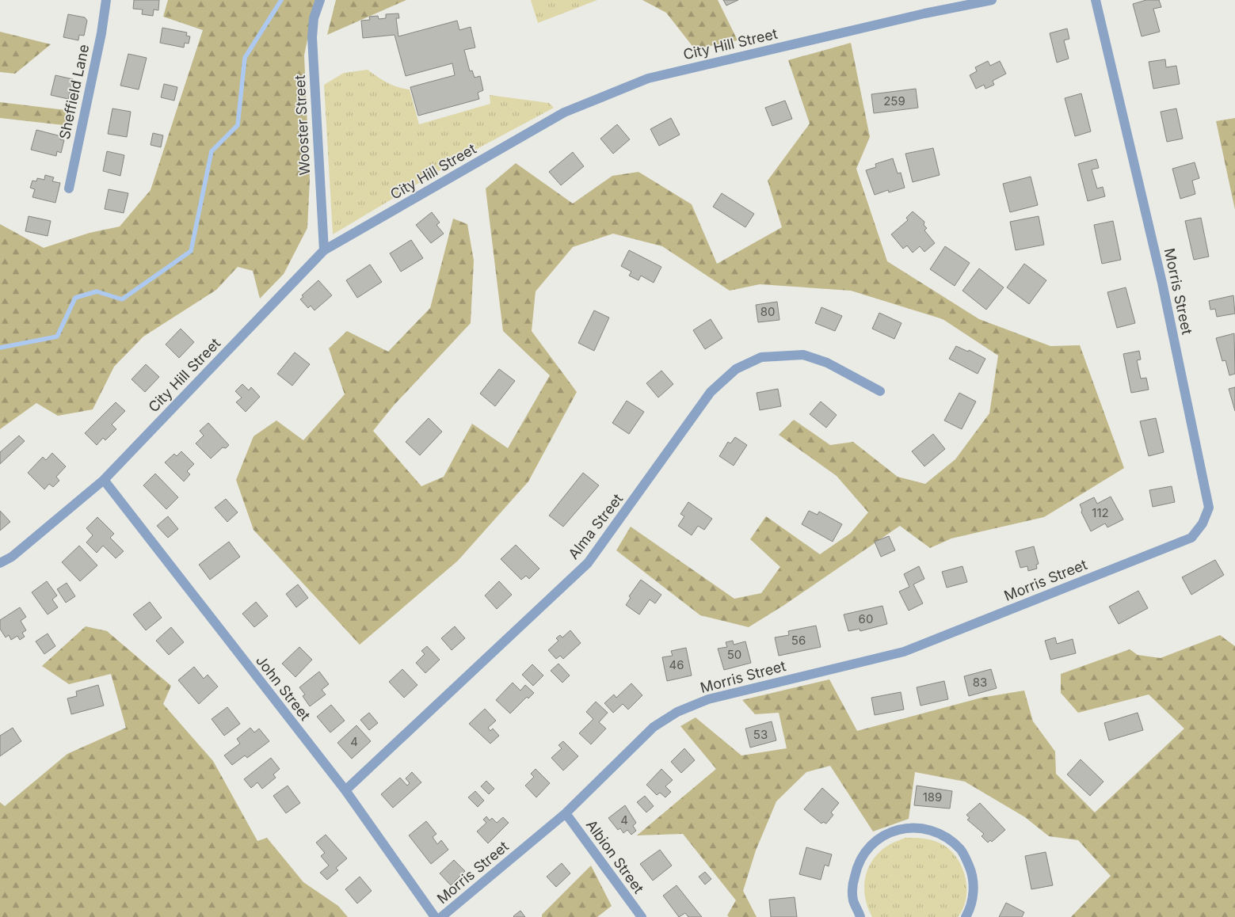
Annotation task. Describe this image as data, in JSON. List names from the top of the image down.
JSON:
{
  "streets": {
    "street": [
      "City Hill Street",
      "Sheffield Lane",
      "Wooster Street",
      "Morris Street",
      "Alma Street",
      "John Street",
      "Albion Street"
    ]
  },
  "crossings": [
    ["City Hill Street", "Wooster Street"],
    ["City Hill Street", "John Street"],
    ["Morris Street", "Albion Street"],
    ["Alma Street", "John Street"]
  ],
  "house_numbers": [
    "259",
    "80",
    "112",
    "60",
    "56",
    "50",
    "46",
    "83",
    "53",
    "4",
    "189",
    "4"
  ]
}
